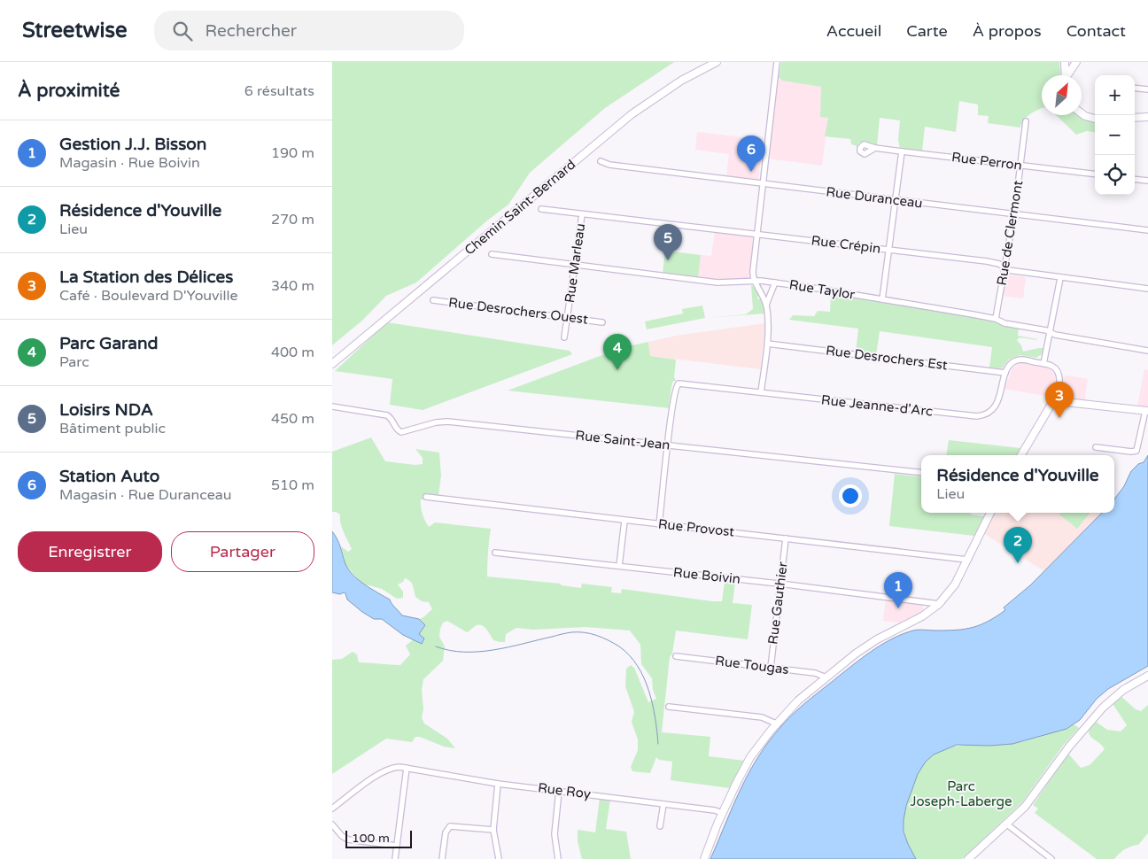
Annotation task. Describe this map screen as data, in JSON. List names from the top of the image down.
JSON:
{
  "streets": {
    "street": [
      "Rue Perron",
      "Rue Duranceau",
      "Chemin Saint-Bernard",
      "Rue de Clermont",
      "Rue Crépin",
      "Rue Marleau",
      "Rue Taylor",
      "Rue Desrochers Ouest",
      "Rue Desrochers Est",
      "Rue Jeanne-d'Arc",
      "Rue Saint-Jean",
      "Rue Provost",
      "Rue Boivin",
      "Rue Gauthier",
      "Rue Tougas",
      "Rue Roy"
    ]
  },
  "crossings": [
    ["Rue Perron", "Rue de Clermont"],
    ["Rue Duranceau", "Rue de Clermont"],
    ["Rue de Clermont", "Rue Crépin"],
    ["Rue de Clermont", "Rue Taylor"],
    ["Rue Crépin", "Rue Marleau"],
    ["Rue Marleau", "Rue Taylor"],
    ["Rue Marleau", "Rue Desrochers Ouest"],
    ["Rue Desrochers Est", "Rue Jeanne-d'Arc"],
    ["Rue Jeanne-d'Arc", "Rue Saint-Jean"],
    ["Rue Provost", "Rue Gauthier"],
    ["Rue Boivin", "Rue Gauthier"],
    ["Rue Gauthier", "Rue Tougas"]
  ],
  "parks": ["Parc Joseph-Laberge"],
  "scale_bar": "100 m",
  "north": "top right",
  "page": {
    "header": "Streetwise",
    "search": "Rechercher",
    "nav": [
      "Accueil",
      "Carte",
      "À propos",
      "Contact"
    ],
    "heading": ["À proximité", "6 résultats"],
    "map_buttons": ["+", "−"],
    "list": [
      {
        "mark": "1",
        "name": "Gestion J.J. Bisson",
        "note": "Magasin · Rue Boivin",
        "value": "190 m"
      },
      {
        "mark": "2",
        "name": "Résidence d'Youville",
        "note": "Lieu",
        "value": "270 m"
      },
      {
        "mark": "3",
        "name": "La Station des Délices",
        "note": "Café · Boulevard D'Youville",
        "value": "340 m"
      },
      {
        "mark": "4",
        "name": "Parc Garand",
        "note": "Parc",
        "value": "400 m"
      },
      {
        "mark": "5",
        "name": "Loisirs NDA",
        "note": "Bâtiment public",
        "value": "450 m"
      },
      {
        "mark": "6",
        "name": "Station Auto",
        "note": "Magasin · Rue Duranceau",
        "value": "510 m"
      }
    ],
    "pins": [
      "6",
      "5",
      "4",
      "3",
      "2",
      "1"
    ],
    "popup": ["Résidence d'Youville", "Lieu"],
    "buttons": ["Enregistrer", "Partager"],
    "scale": "100 m"
  }
}
